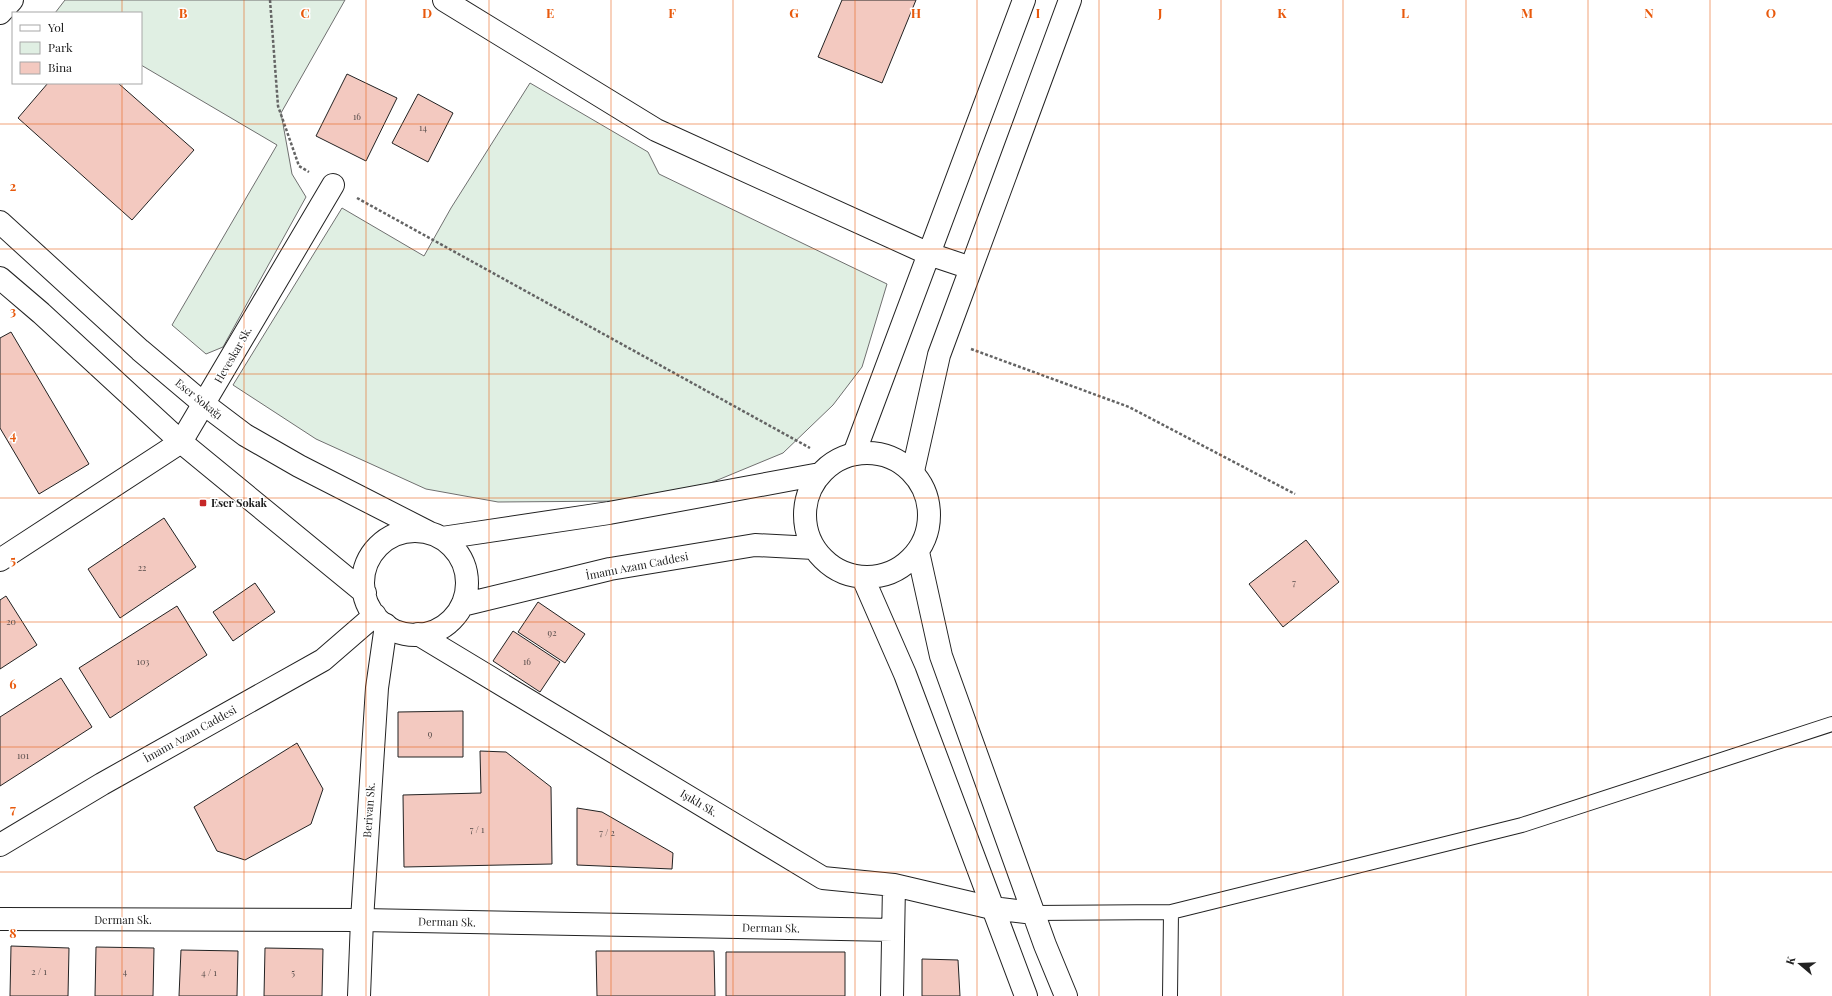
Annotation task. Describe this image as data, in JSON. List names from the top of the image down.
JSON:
{
  "streets": {
    "street": [
      "Heveskar Sk.",
      "Eser Sokağı",
      "İmamı Azam Caddesi",
      "Işıklı Sk.",
      "Berivan Sk.",
      "Derman Sk."
    ]
  },
  "crossings": [
    ["Heveskar Sk.", "Eser Sokağı"],
    ["Eser Sokağı", "İmamı Azam Caddesi"],
    ["Eser Sokağı", "Işıklı Sk."],
    ["Eser Sokağı", "Berivan Sk."],
    ["İmamı Azam Caddesi", "Işıklı Sk."],
    ["İmamı Azam Caddesi", "Berivan Sk."],
    ["Işıklı Sk.", "Berivan Sk."],
    ["Berivan Sk.", "Derman Sk."]
  ],
  "places": {
    "transit": ["Eser Sokak"]
  },
  "house_numbers": [
    "16",
    "14",
    "22",
    "7",
    "20",
    "92",
    "103",
    "16",
    "9",
    "101",
    "7 / 1",
    "7 / 2",
    "2 / 1",
    "4",
    "4 / 1",
    "5"
  ],
  "legend": ["Yol", "Park", "Bina"],
  "north": "left",
  "grid": {
    "columns": [
      "B",
      "C",
      "D",
      "E",
      "F",
      "G",
      "H",
      "I",
      "J",
      "K",
      "L",
      "M",
      "N",
      "O"
    ],
    "rows": [
      "2",
      "3",
      "4",
      "5",
      "6",
      "7",
      "8"
    ]
  }
}
